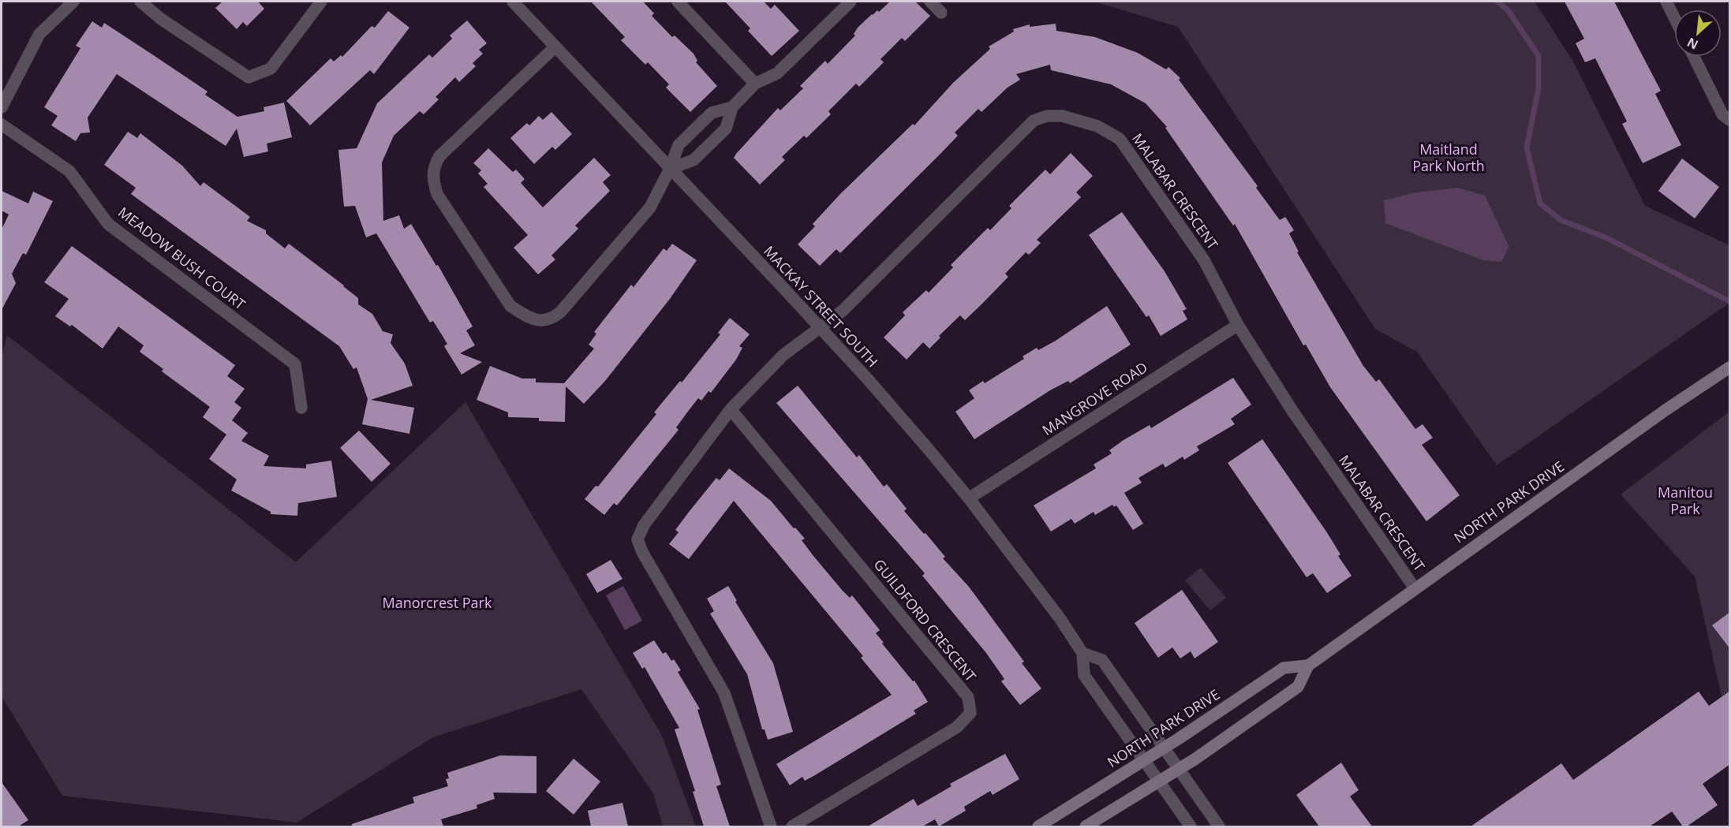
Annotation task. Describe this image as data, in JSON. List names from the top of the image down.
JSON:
{
  "streets": {
    "main road": ["NORTH PARK DRIVE"],
    "street": [
      "MALABAR CRESCENT",
      "MEADOW BUSH COURT",
      "MACKAY STREET SOUTH",
      "MANGROVE ROAD",
      "GUILDFORD CRESCENT"
    ]
  },
  "crossings": [
    ["MALABAR CRESCENT", "MACKAY STREET SOUTH"],
    ["MALABAR CRESCENT", "MANGROVE ROAD"],
    ["MALABAR CRESCENT", "NORTH PARK DRIVE"],
    ["MACKAY STREET SOUTH", "MANGROVE ROAD"],
    ["MACKAY STREET SOUTH", "NORTH PARK DRIVE"]
  ],
  "parks": ["Maitland Park North", "Manitou Park", "Manorcrest Park"],
  "north": "bottom left"
}
